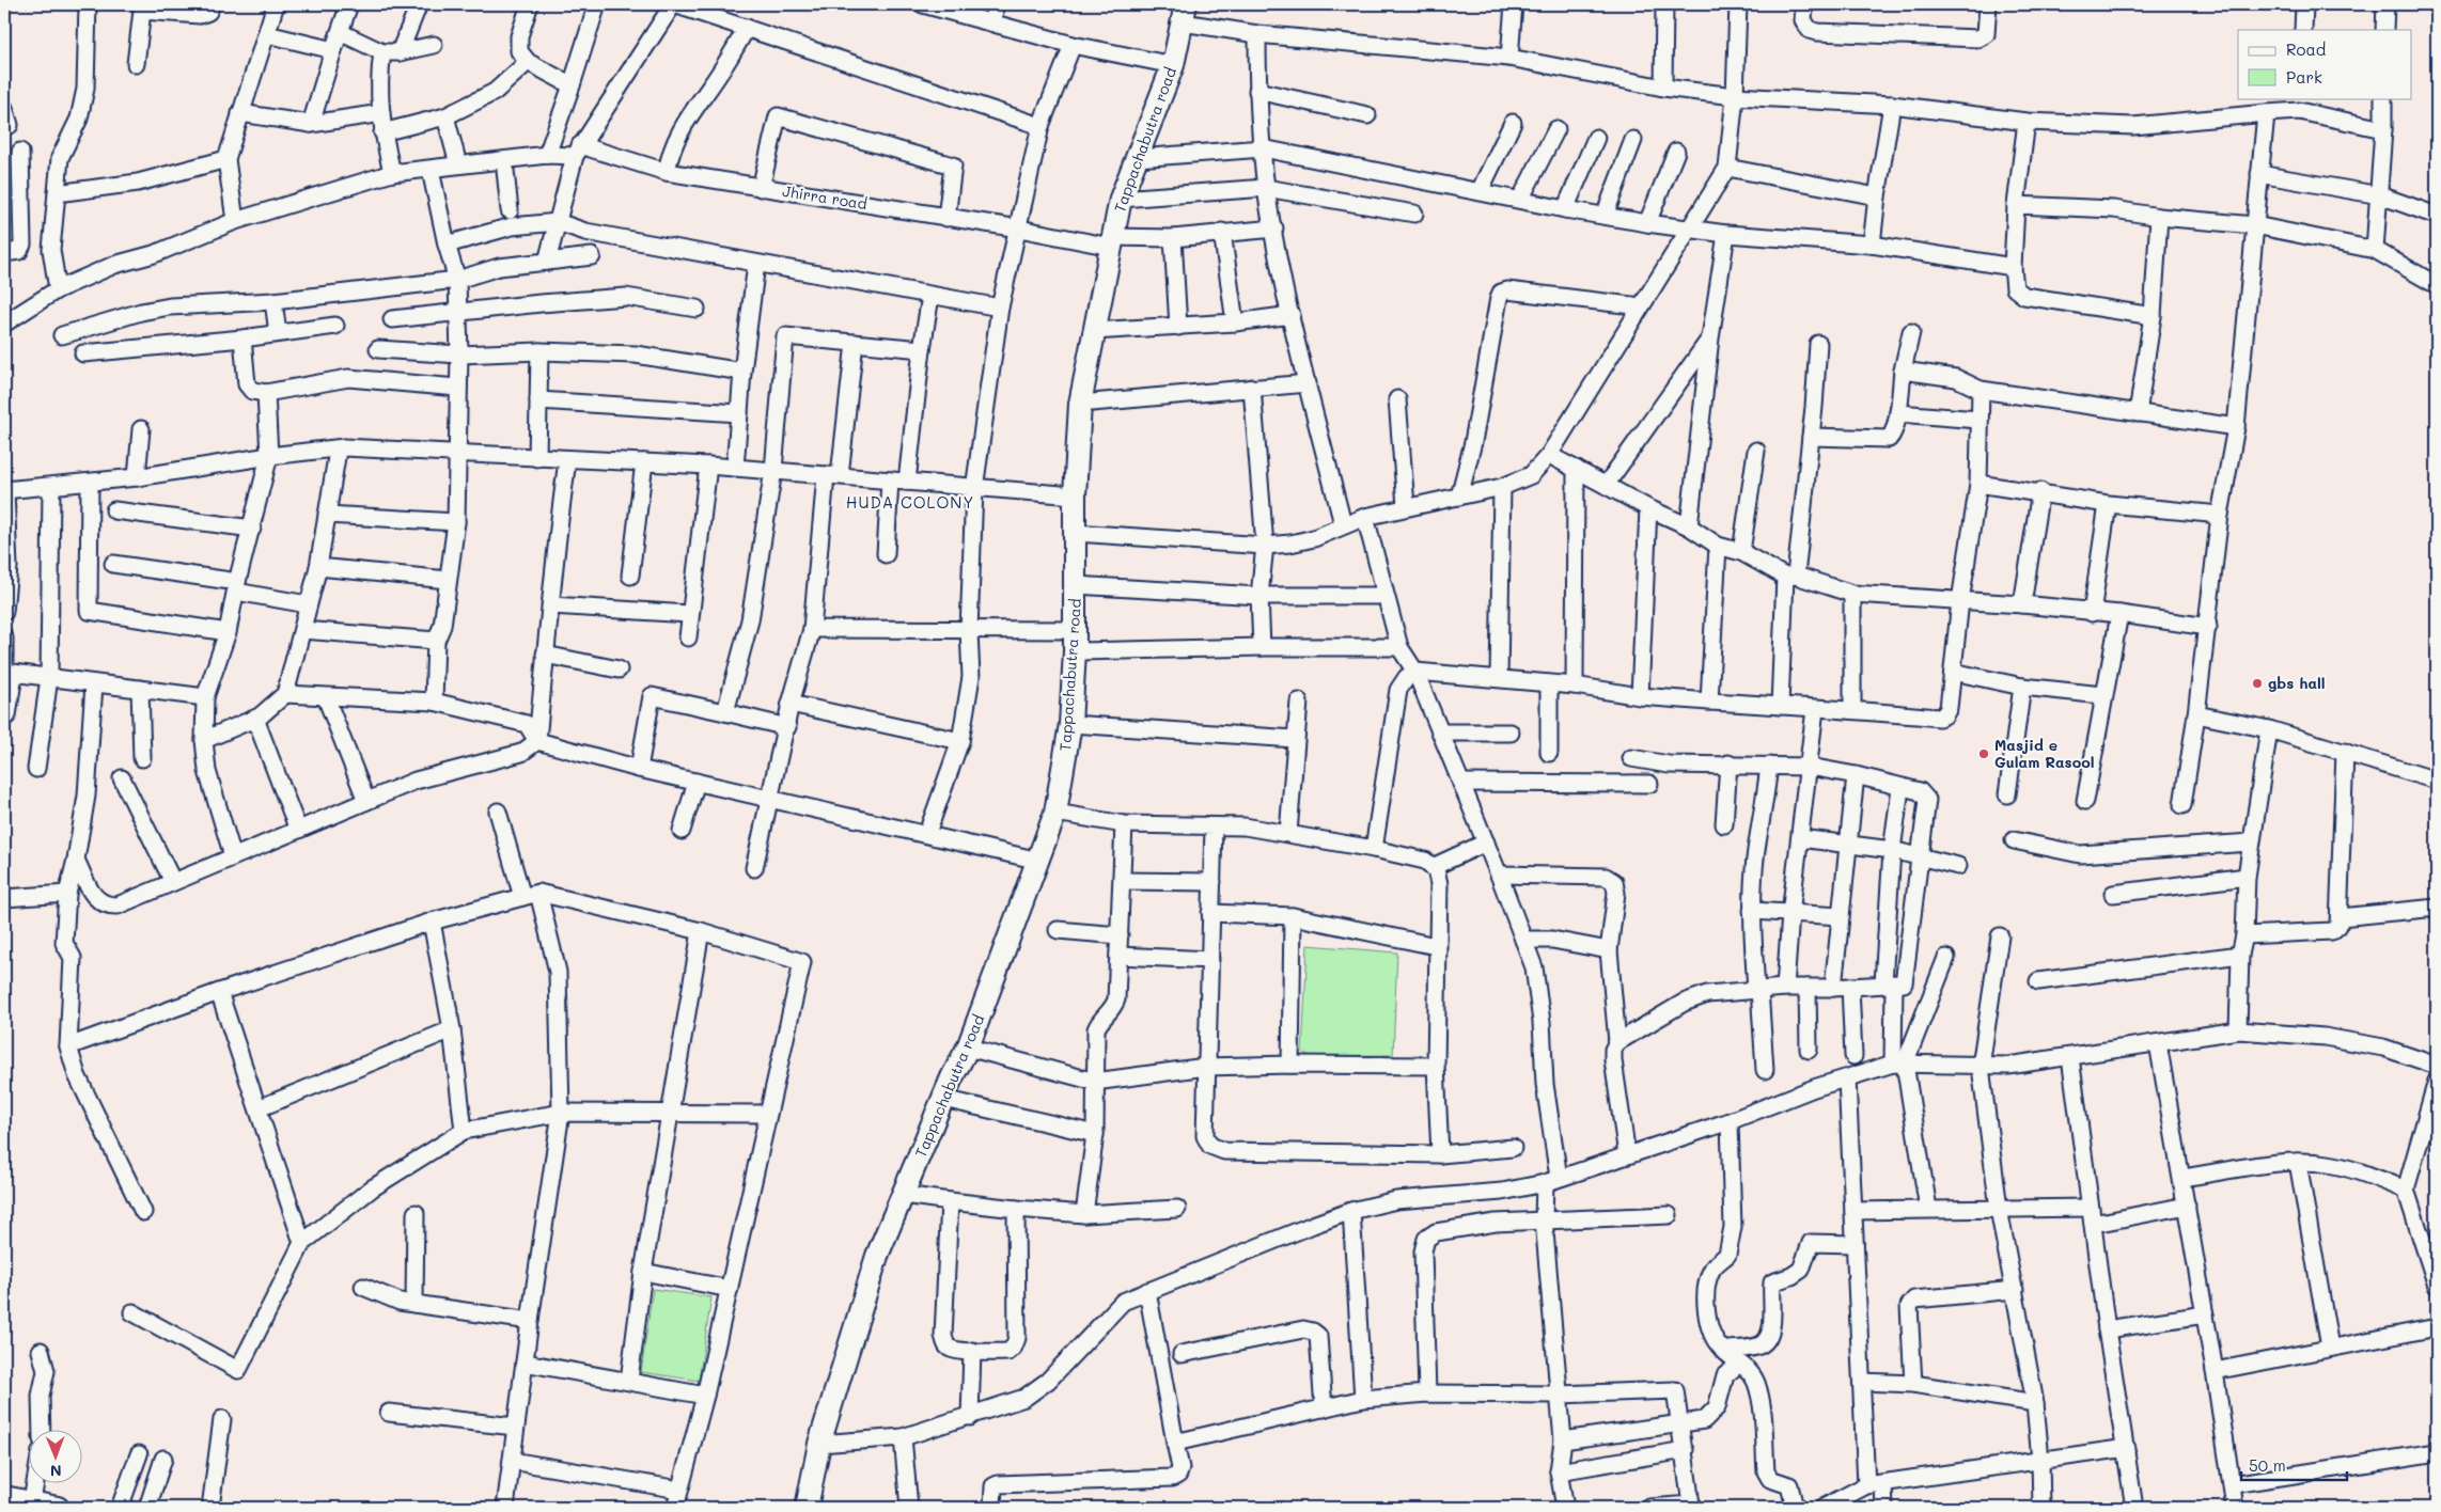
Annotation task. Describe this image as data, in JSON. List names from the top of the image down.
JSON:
{
  "streets": {
    "main road": ["Tappachabutra road"],
    "street": ["Jhirra road"]
  },
  "crossings": [
    ["Tappachabutra road", "Jhirra road"]
  ],
  "districts": ["HUDA COLONY"],
  "places": ["gbs hall", "Masjid e Gulam Rasool"],
  "legend": ["Road", "Park"],
  "scale_bar": "50 m",
  "north": "bottom"
}
